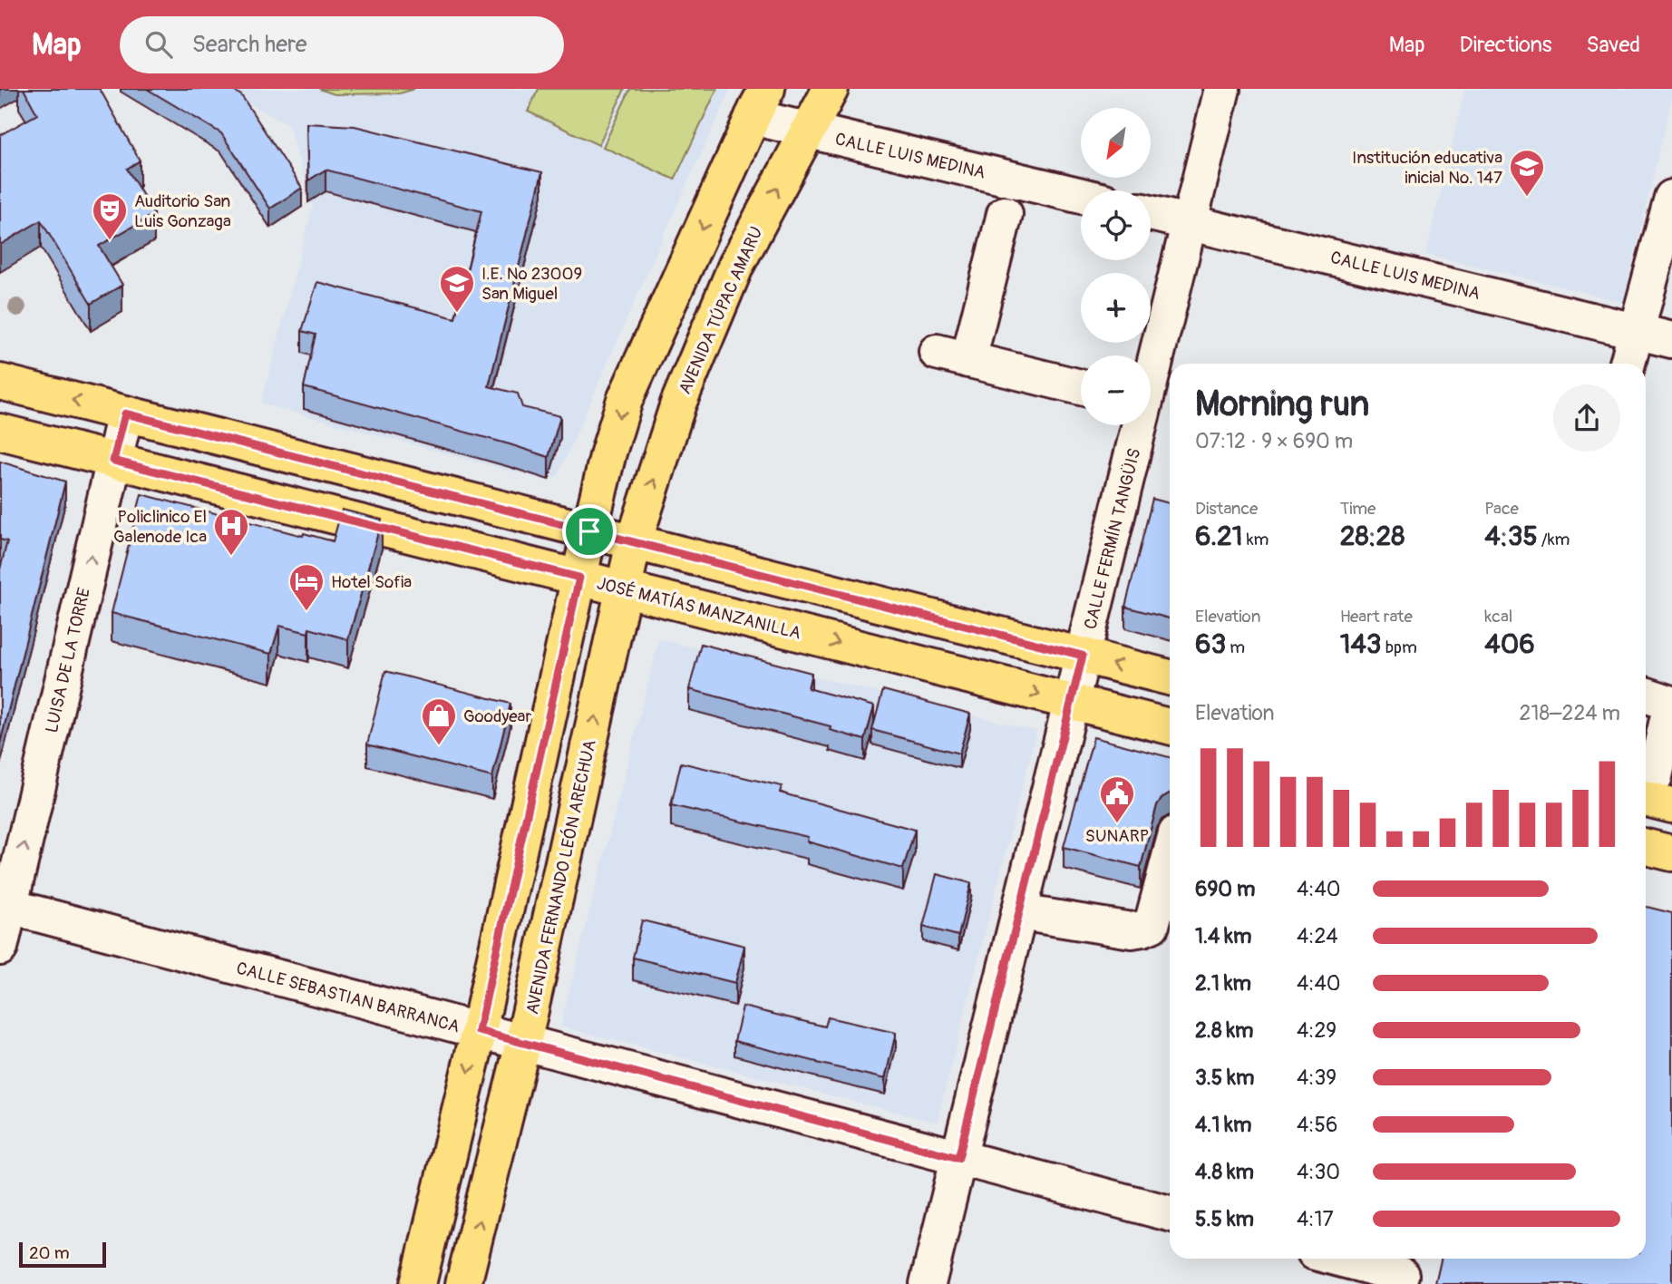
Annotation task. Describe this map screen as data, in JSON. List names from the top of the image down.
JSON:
{
  "streets": {
    "main road": ["AVENIDA TÚPAC AMARU", "JOSÉ MATÍAS MANZANILLA", "AVENIDA FERNANDO LEÓN ARECHUA"],
    "street": [
      "CALLE LUIS MEDINA",
      "CALLE FERMÍN TANGÜIS",
      "LUISA DE LA TORRE",
      "CALLE SEBASTIAN BARRANCA"
    ]
  },
  "crossings": [
    ["CALLE LUIS MEDINA", "AVENIDA TÚPAC AMARU"],
    ["CALLE LUIS MEDINA", "CALLE FERMÍN TANGÜIS"],
    ["AVENIDA TÚPAC AMARU", "AVENIDA FERNANDO LEÓN ARECHUA"],
    ["CALLE FERMÍN TANGÜIS", "JOSÉ MATÍAS MANZANILLA"],
    ["CALLE FERMÍN TANGÜIS", "CALLE SEBASTIAN BARRANCA"],
    ["JOSÉ MATÍAS MANZANILLA", "LUISA DE LA TORRE"],
    ["JOSÉ MATÍAS MANZANILLA", "AVENIDA FERNANDO LEÓN ARECHUA"],
    ["LUISA DE LA TORRE", "CALLE SEBASTIAN BARRANCA"],
    ["AVENIDA FERNANDO LEÓN ARECHUA", "CALLE SEBASTIAN BARRANCA"]
  ],
  "one_way": ["LUISA DE LA TORRE"],
  "places": {
    "school or university": ["Institución educativa inicial No. 147", "I.E. Nº 23009 San Miguel"],
    "theatre": ["Auditorio San Luis Gonzaga"],
    "hospital": ["Policlinico El Galenode Ica"],
    "hotel": ["Hotel Sofia"],
    "shop": ["Goodyear"],
    "public building": ["SUNARP"]
  },
  "scale_bar": "20 m",
  "north": "bottom left",
  "page": {
    "header": "Map",
    "search": "Search here",
    "nav": ["Map", "Directions", "Saved"],
    "map_buttons": ["+", "−"],
    "heading": ["Morning run", "07:12 · 9 × 690 m"],
    "stats": [
      ["Distance", "6.21 km"],
      ["Time", "28:28"],
      ["Pace", "4:35 /km"],
      ["Elevation", "63 m"],
      ["Heart rate", "143 bpm"],
      ["kcal", "406"]
    ],
    "chart": ["Elevation", "218–224 m"],
    "list": [
      {
        "name": "690 m",
        "note": "4:40"
      },
      {
        "name": "1.4 km",
        "note": "4:24"
      },
      {
        "name": "2.1 km",
        "note": "4:40"
      },
      {
        "name": "2.8 km",
        "note": "4:29"
      },
      {
        "name": "3.5 km",
        "note": "4:39"
      },
      {
        "name": "4.1 km",
        "note": "4:56"
      },
      {
        "name": "4.8 km",
        "note": "4:30"
      },
      {
        "name": "5.5 km",
        "note": "4:17"
      }
    ],
    "scale": "20 m"
  }
}
